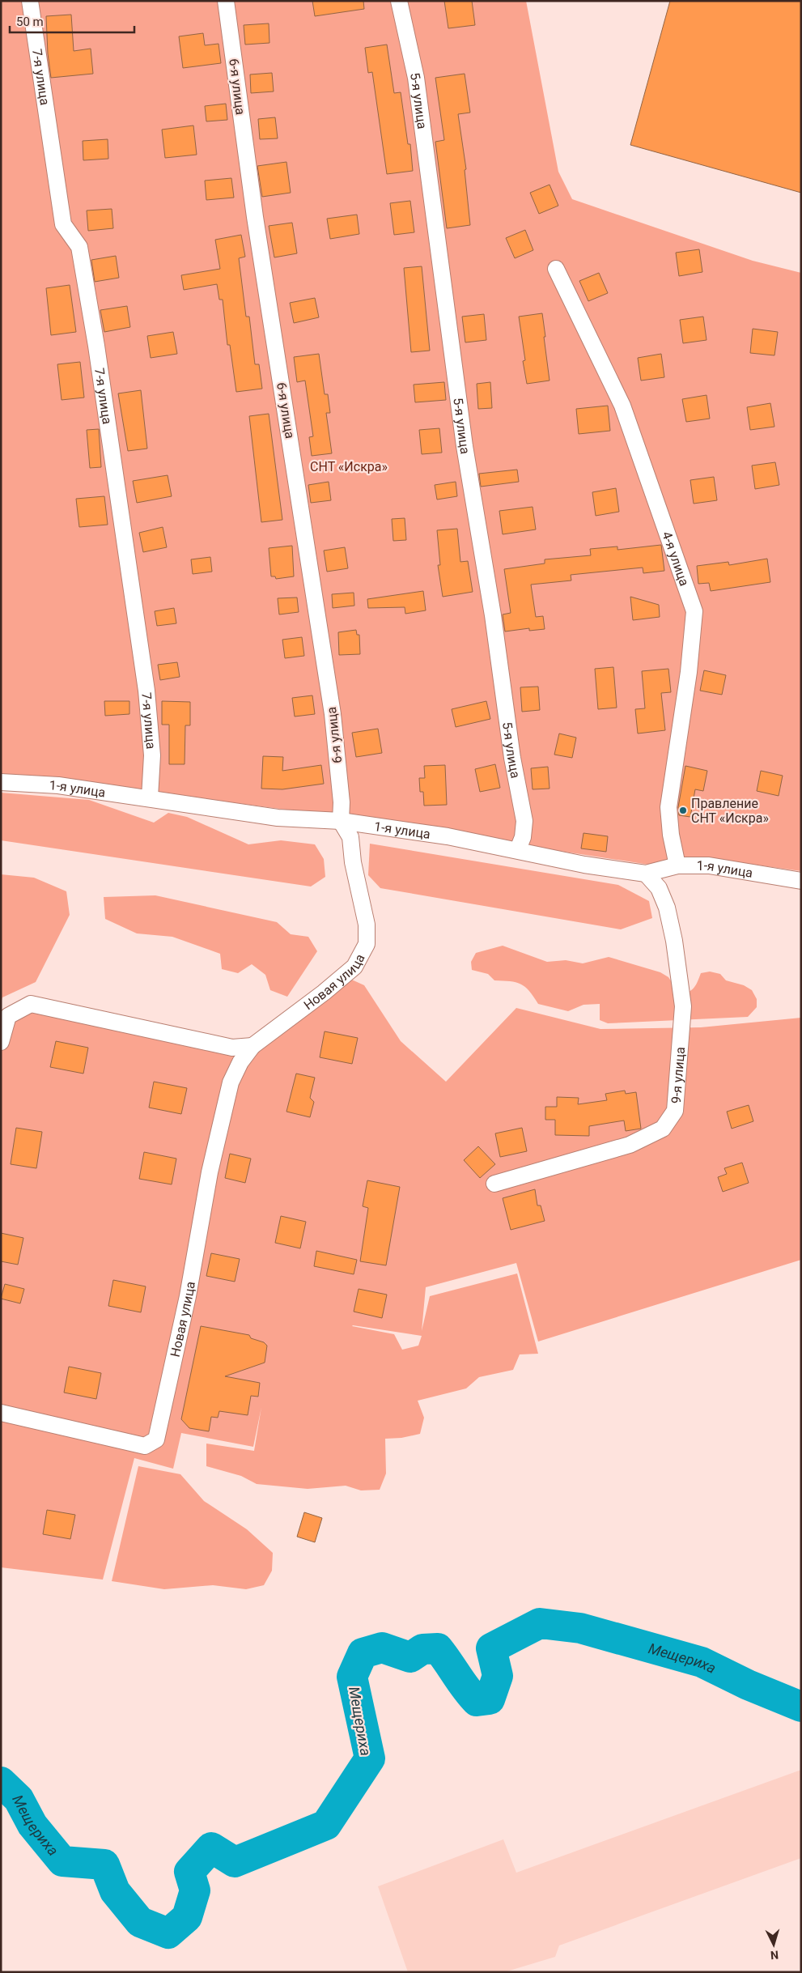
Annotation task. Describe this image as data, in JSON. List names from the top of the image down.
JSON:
{
  "streets": {
    "street": [
      "7-я улица",
      "6-я улица",
      "5-я улица",
      "4-я улица",
      "1-я улица",
      "Новая улица",
      "9-я улица"
    ]
  },
  "crossings": [
    ["7-я улица", "1-я улица"],
    ["6-я улица", "1-я улица"],
    ["6-я улица", "Новая улица"],
    ["5-я улица", "1-я улица"],
    ["4-я улица", "1-я улица"],
    ["1-я улица", "Новая улица"],
    ["1-я улица", "9-я улица"]
  ],
  "water": ["Мещериха"],
  "parks": ["СНТ «Искра»"],
  "places": ["Правление СНТ «Искра»"],
  "scale_bar": "50 m",
  "north": "bottom"
}
